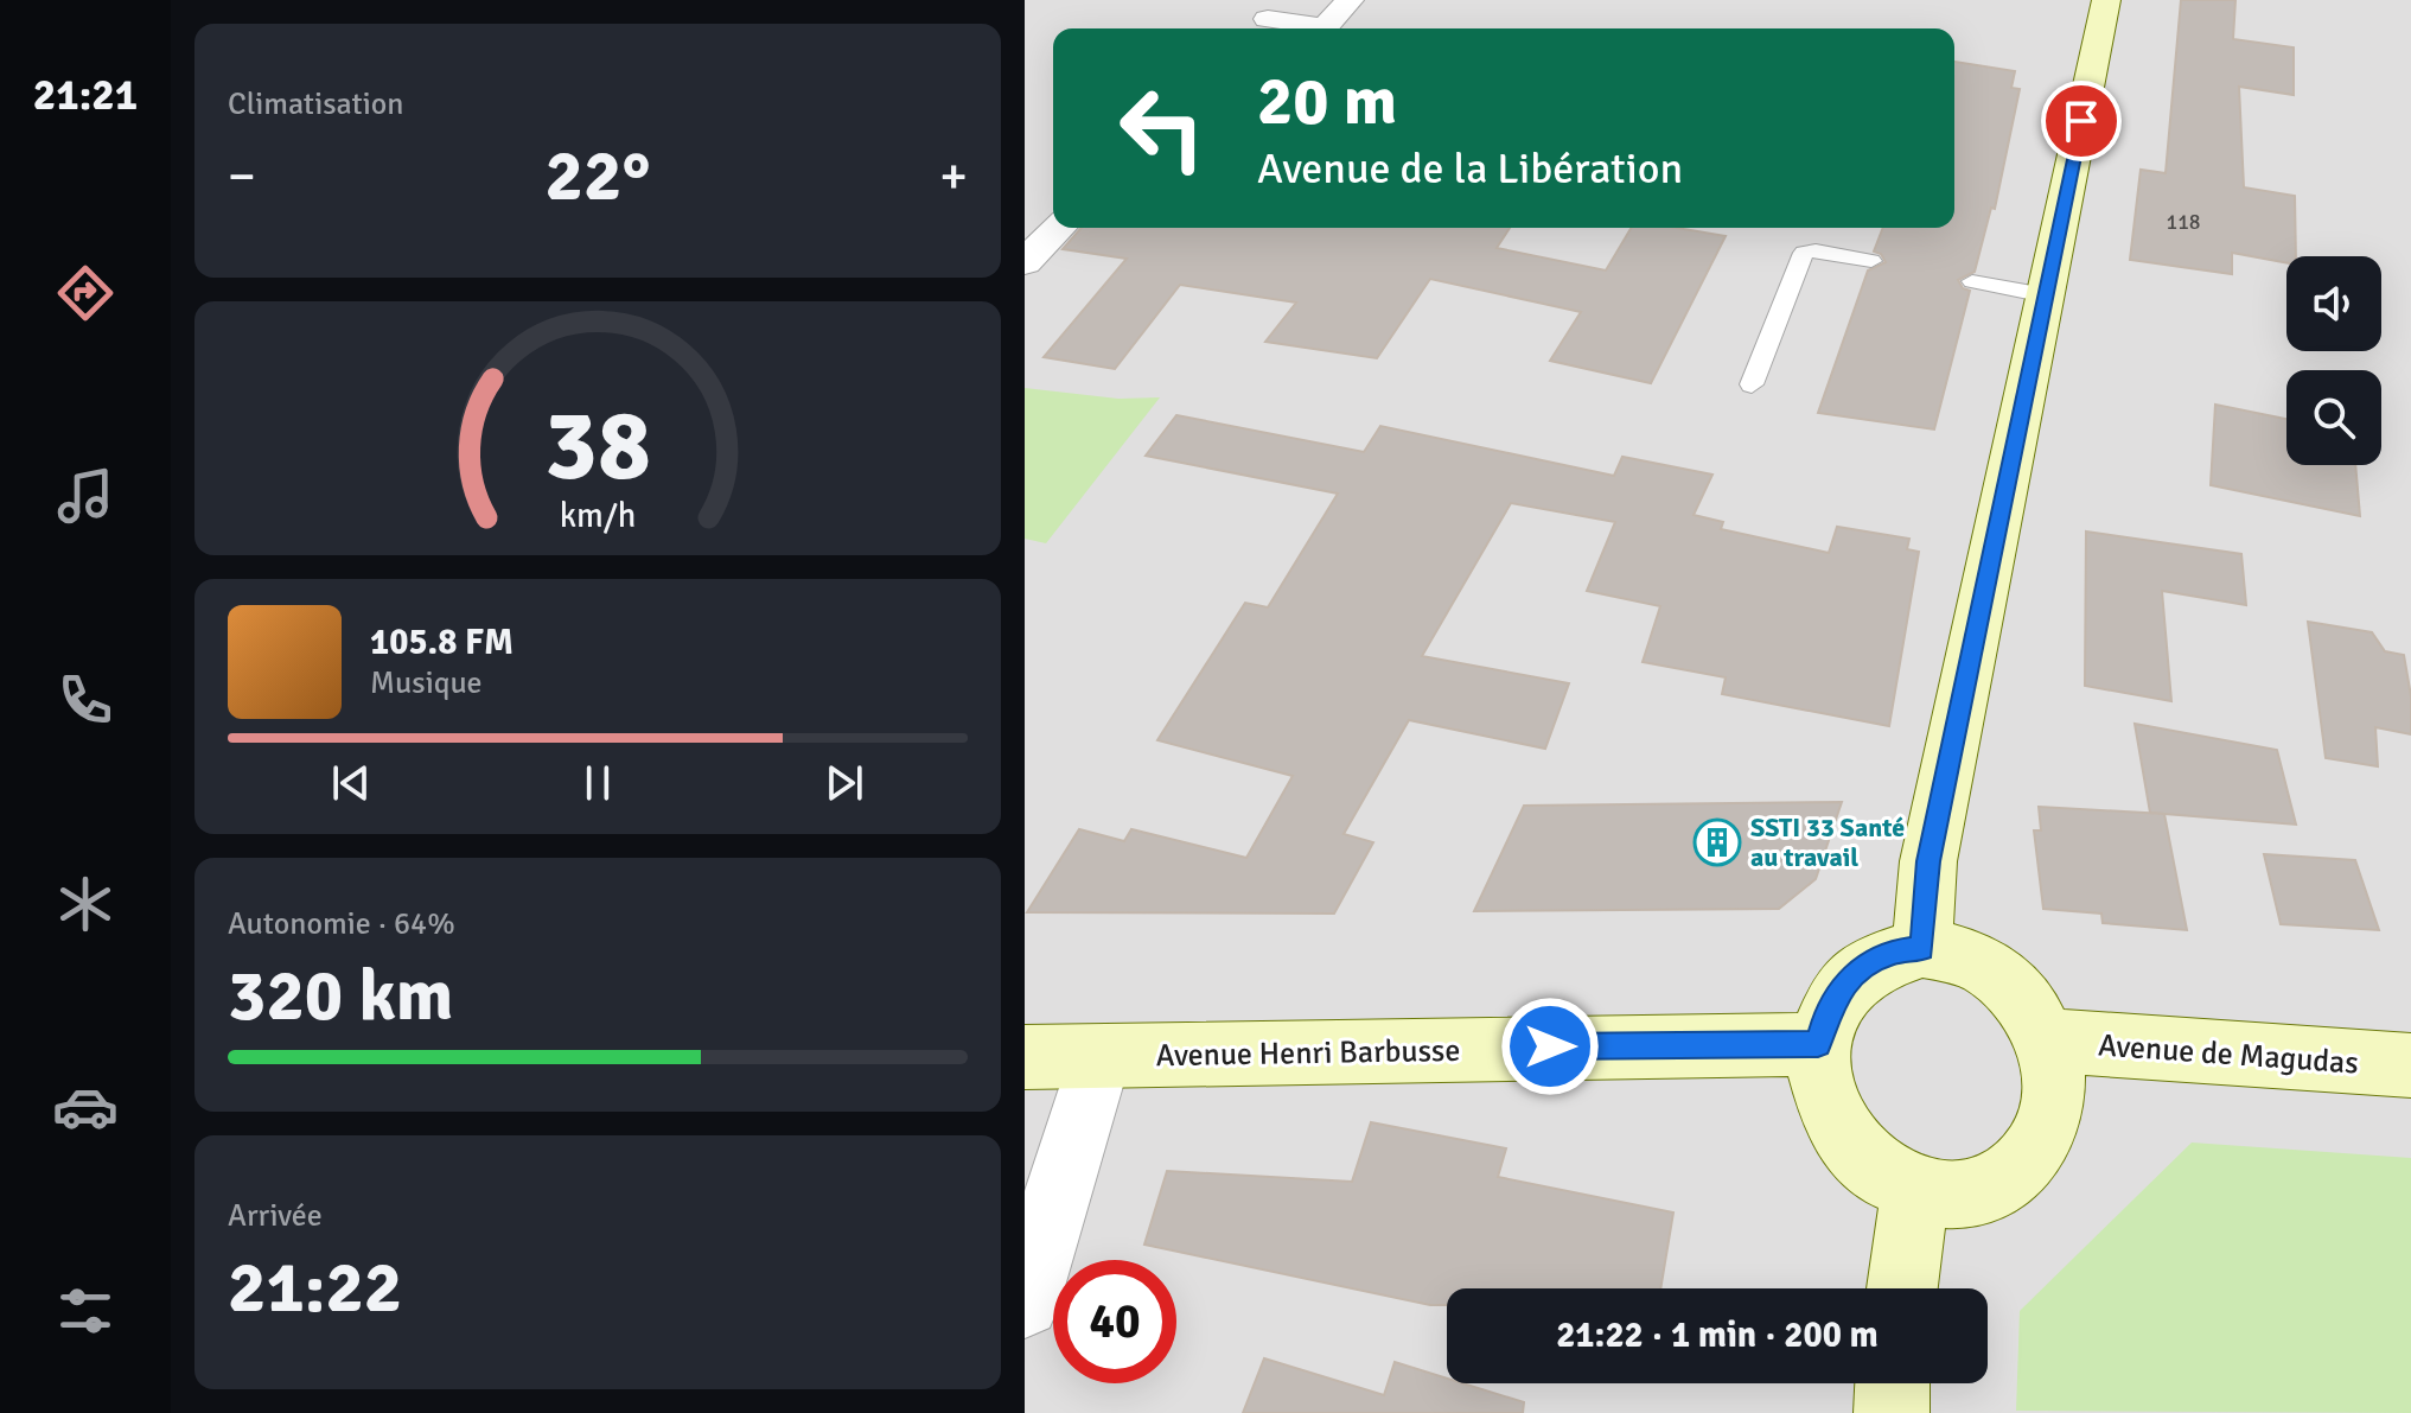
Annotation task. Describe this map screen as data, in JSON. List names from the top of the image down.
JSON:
{
  "streets": {
    "main road": ["Avenue Henri Barbusse", "Avenue de Magudas"]
  },
  "crossings": [
    ["Avenue Henri Barbusse", "Avenue de Magudas"]
  ],
  "places": {
    "building": ["SSTI 33 Santé au travail"]
  },
  "house_numbers": ["118"],
  "page": {
    "tabs": "21:21",
    "tile": [
      "Climatisation",
      ["Autonomie · 64%", "320 km"],
      ["Arrivée", "21:22"]
    ],
    "turn": ["20 m", "Avenue de la Libération"],
    "heat": ["−", "22°", "+"],
    "song": ["105.8 FM", "Musique"],
    "limit": "40",
    "trip": "21:22 · 1 min · 200 m",
    "gauge": ["38", "km/h"]
  }
}
